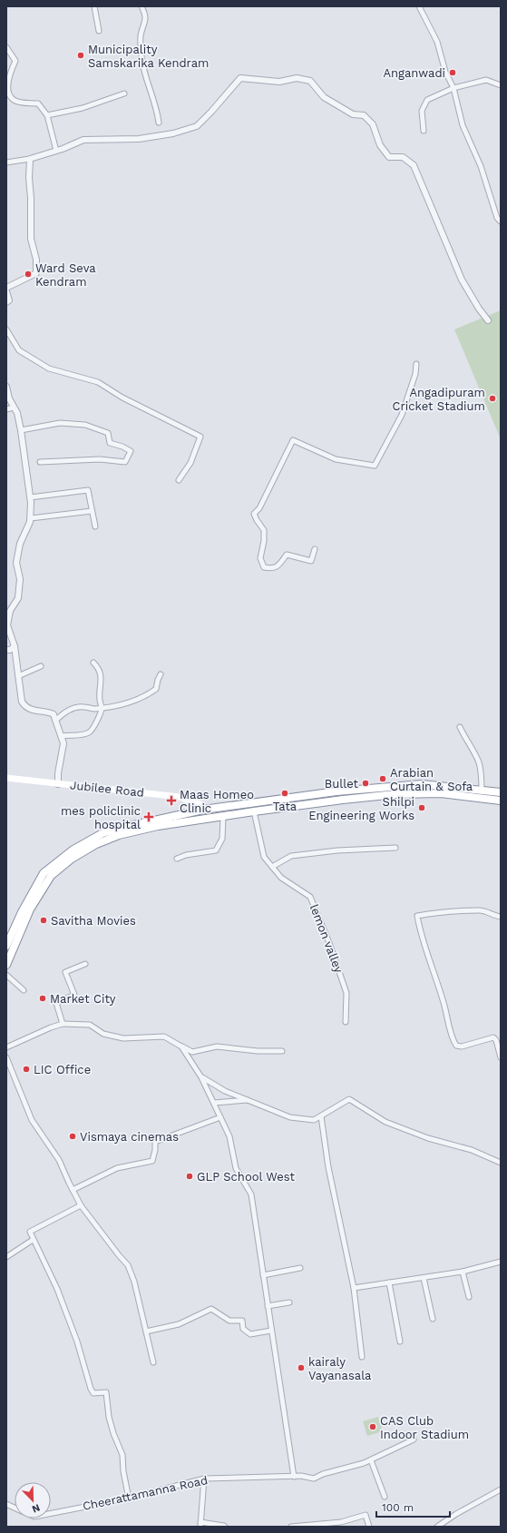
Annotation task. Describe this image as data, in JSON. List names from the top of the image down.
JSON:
{
  "streets": {
    "main road": ["Jubilee Road"],
    "street": ["lemon valley", "Cheerattamanna Road"]
  },
  "places": {
    "other": [
      "Municipality Samskarika Kendram",
      "Anganwadi",
      "Ward Seva Kendram",
      "Angadipuram Cricket Stadium",
      "Arabian Curtain & Sofa",
      "Bullet",
      "Tata",
      "Shilpi Engineering Works",
      "Savitha Movies",
      "Market City",
      "LIC Office",
      "Vismaya cinemas",
      "GLP School West",
      "kairaly Vayanasala",
      "CAS Club Indoor Stadium"
    ],
    "health": ["Maas Homeo Clinic", "mes policlinic hospital"]
  },
  "scale_bar": "100 m",
  "north": "bottom right"
}
